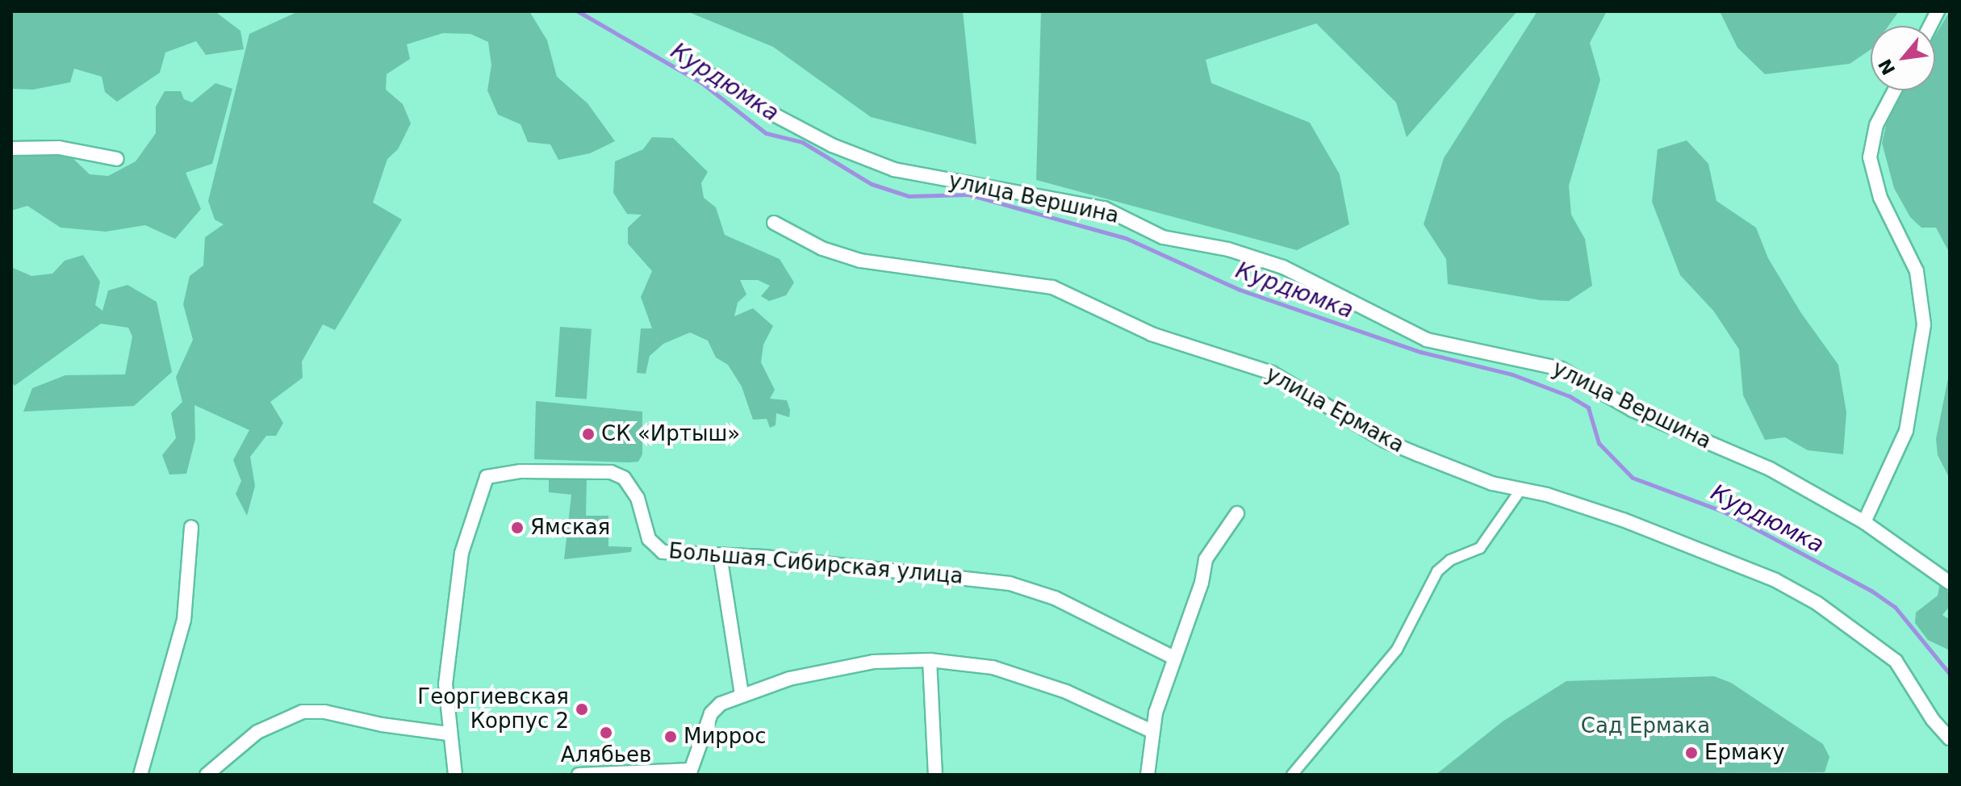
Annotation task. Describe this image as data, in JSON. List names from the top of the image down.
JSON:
{
  "streets": {
    "street": ["улица Вершина", "улица Ермака", "Большая Сибирская улица"]
  },
  "water": ["Курдюмка"],
  "parks": ["Сад Ермака"],
  "places": [
    "СК «Иртыш»",
    "Ямская",
    "Георгиевская Корпус 2",
    "Алябьев",
    "Миррос",
    "Ермаку"
  ],
  "north": "bottom left"
}
